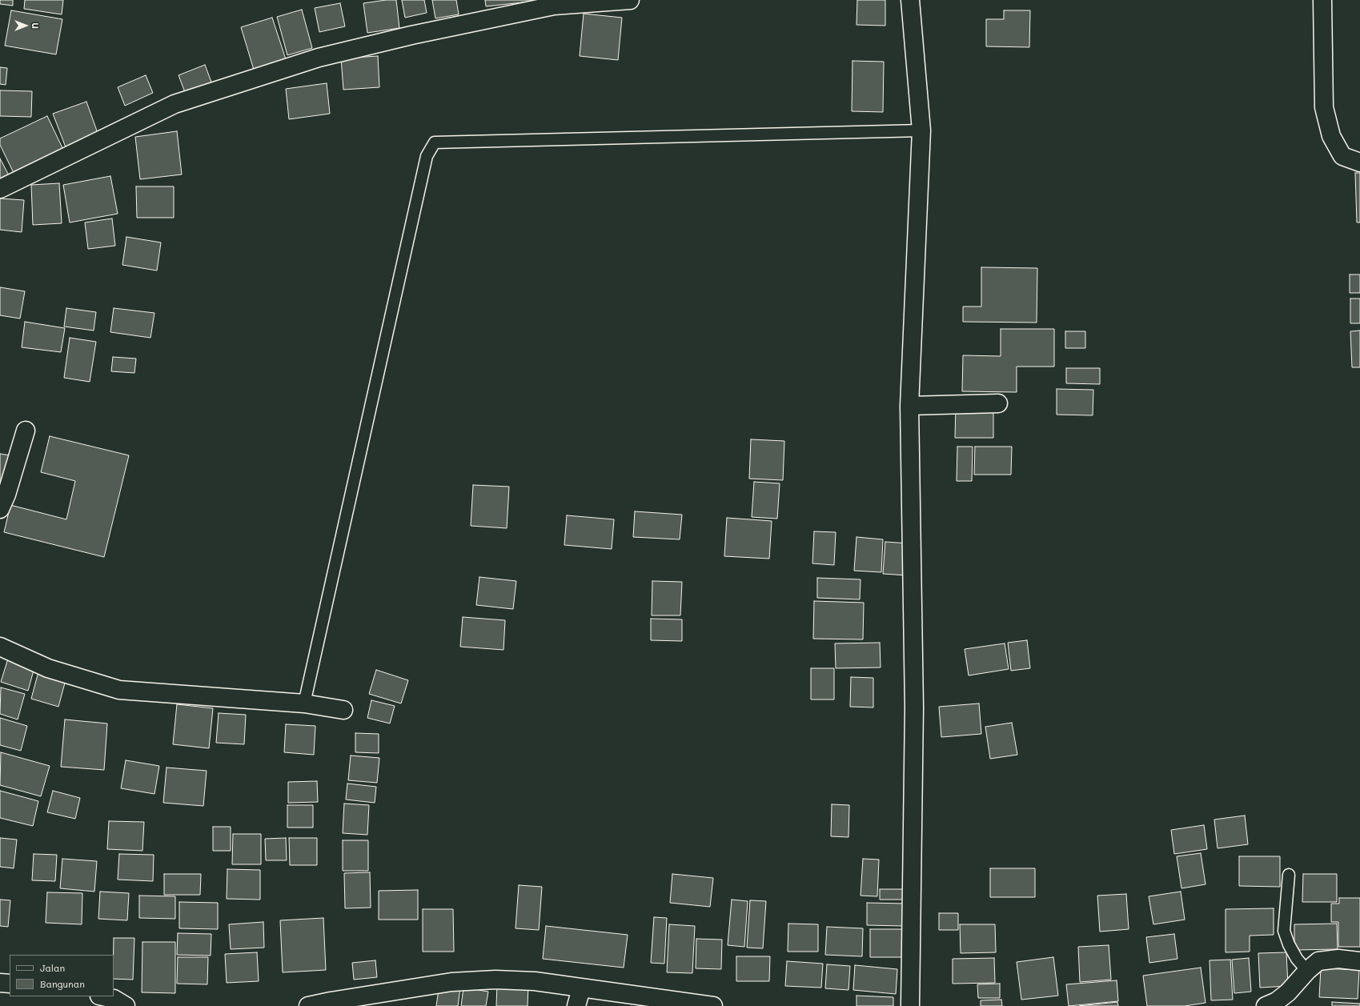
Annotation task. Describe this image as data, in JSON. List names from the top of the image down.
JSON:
{
  "legend": ["Jalan", "Bangunan"],
  "north": "right"
}
